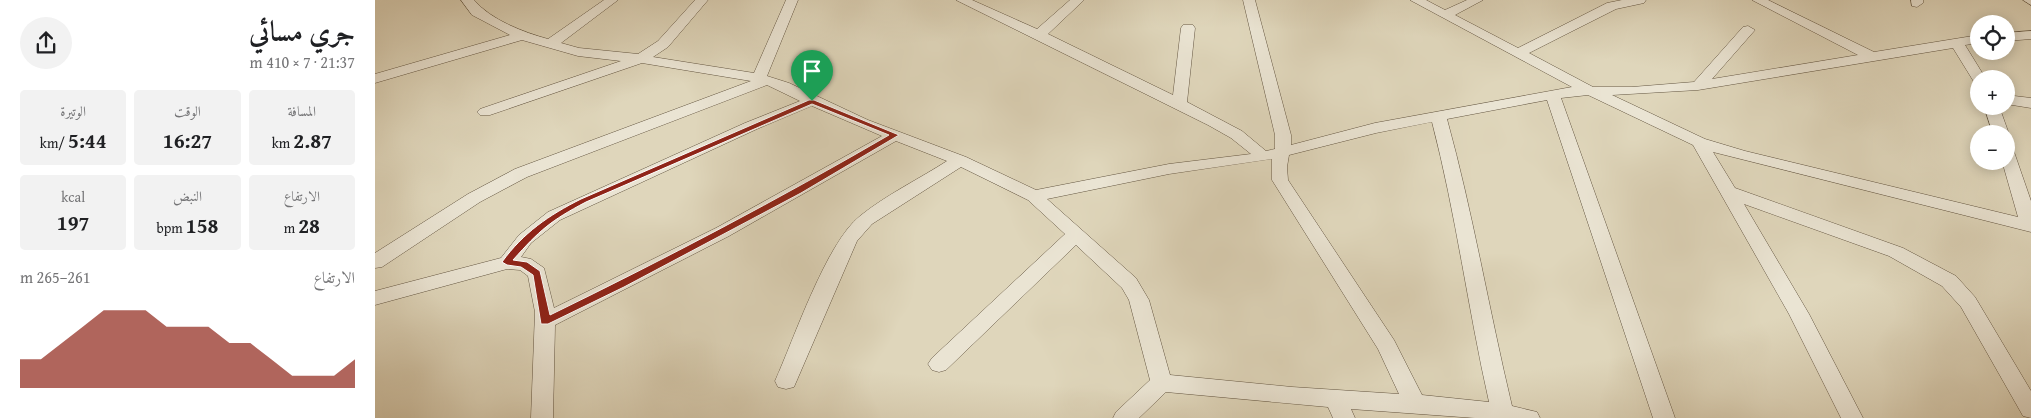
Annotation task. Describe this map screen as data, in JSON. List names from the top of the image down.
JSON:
{
  "page": {
    "heading": ["جري مسائي", "21:37 · 7 × 410 m"],
    "map_buttons": ["+", "−"],
    "stats": [
      ["المسافة", "2.87 km"],
      ["الوقت", "16:27"],
      ["الوتيرة", "5:44 /km"],
      ["الارتفاع", "28 m"],
      ["النبض", "158 bpm"],
      ["kcal", "197"]
    ],
    "chart": ["الارتفاع", "261–265 m"]
  }
}
